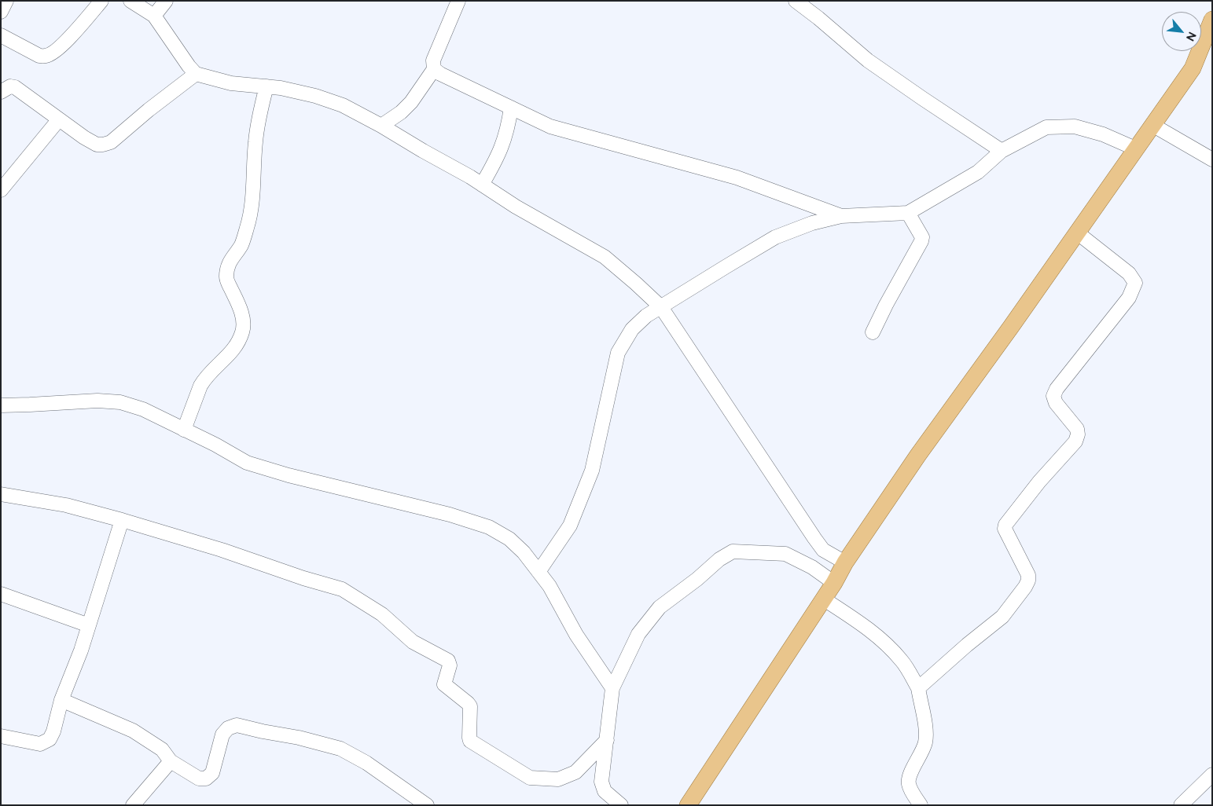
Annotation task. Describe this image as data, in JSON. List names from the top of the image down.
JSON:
{
  "north": "bottom right"
}
